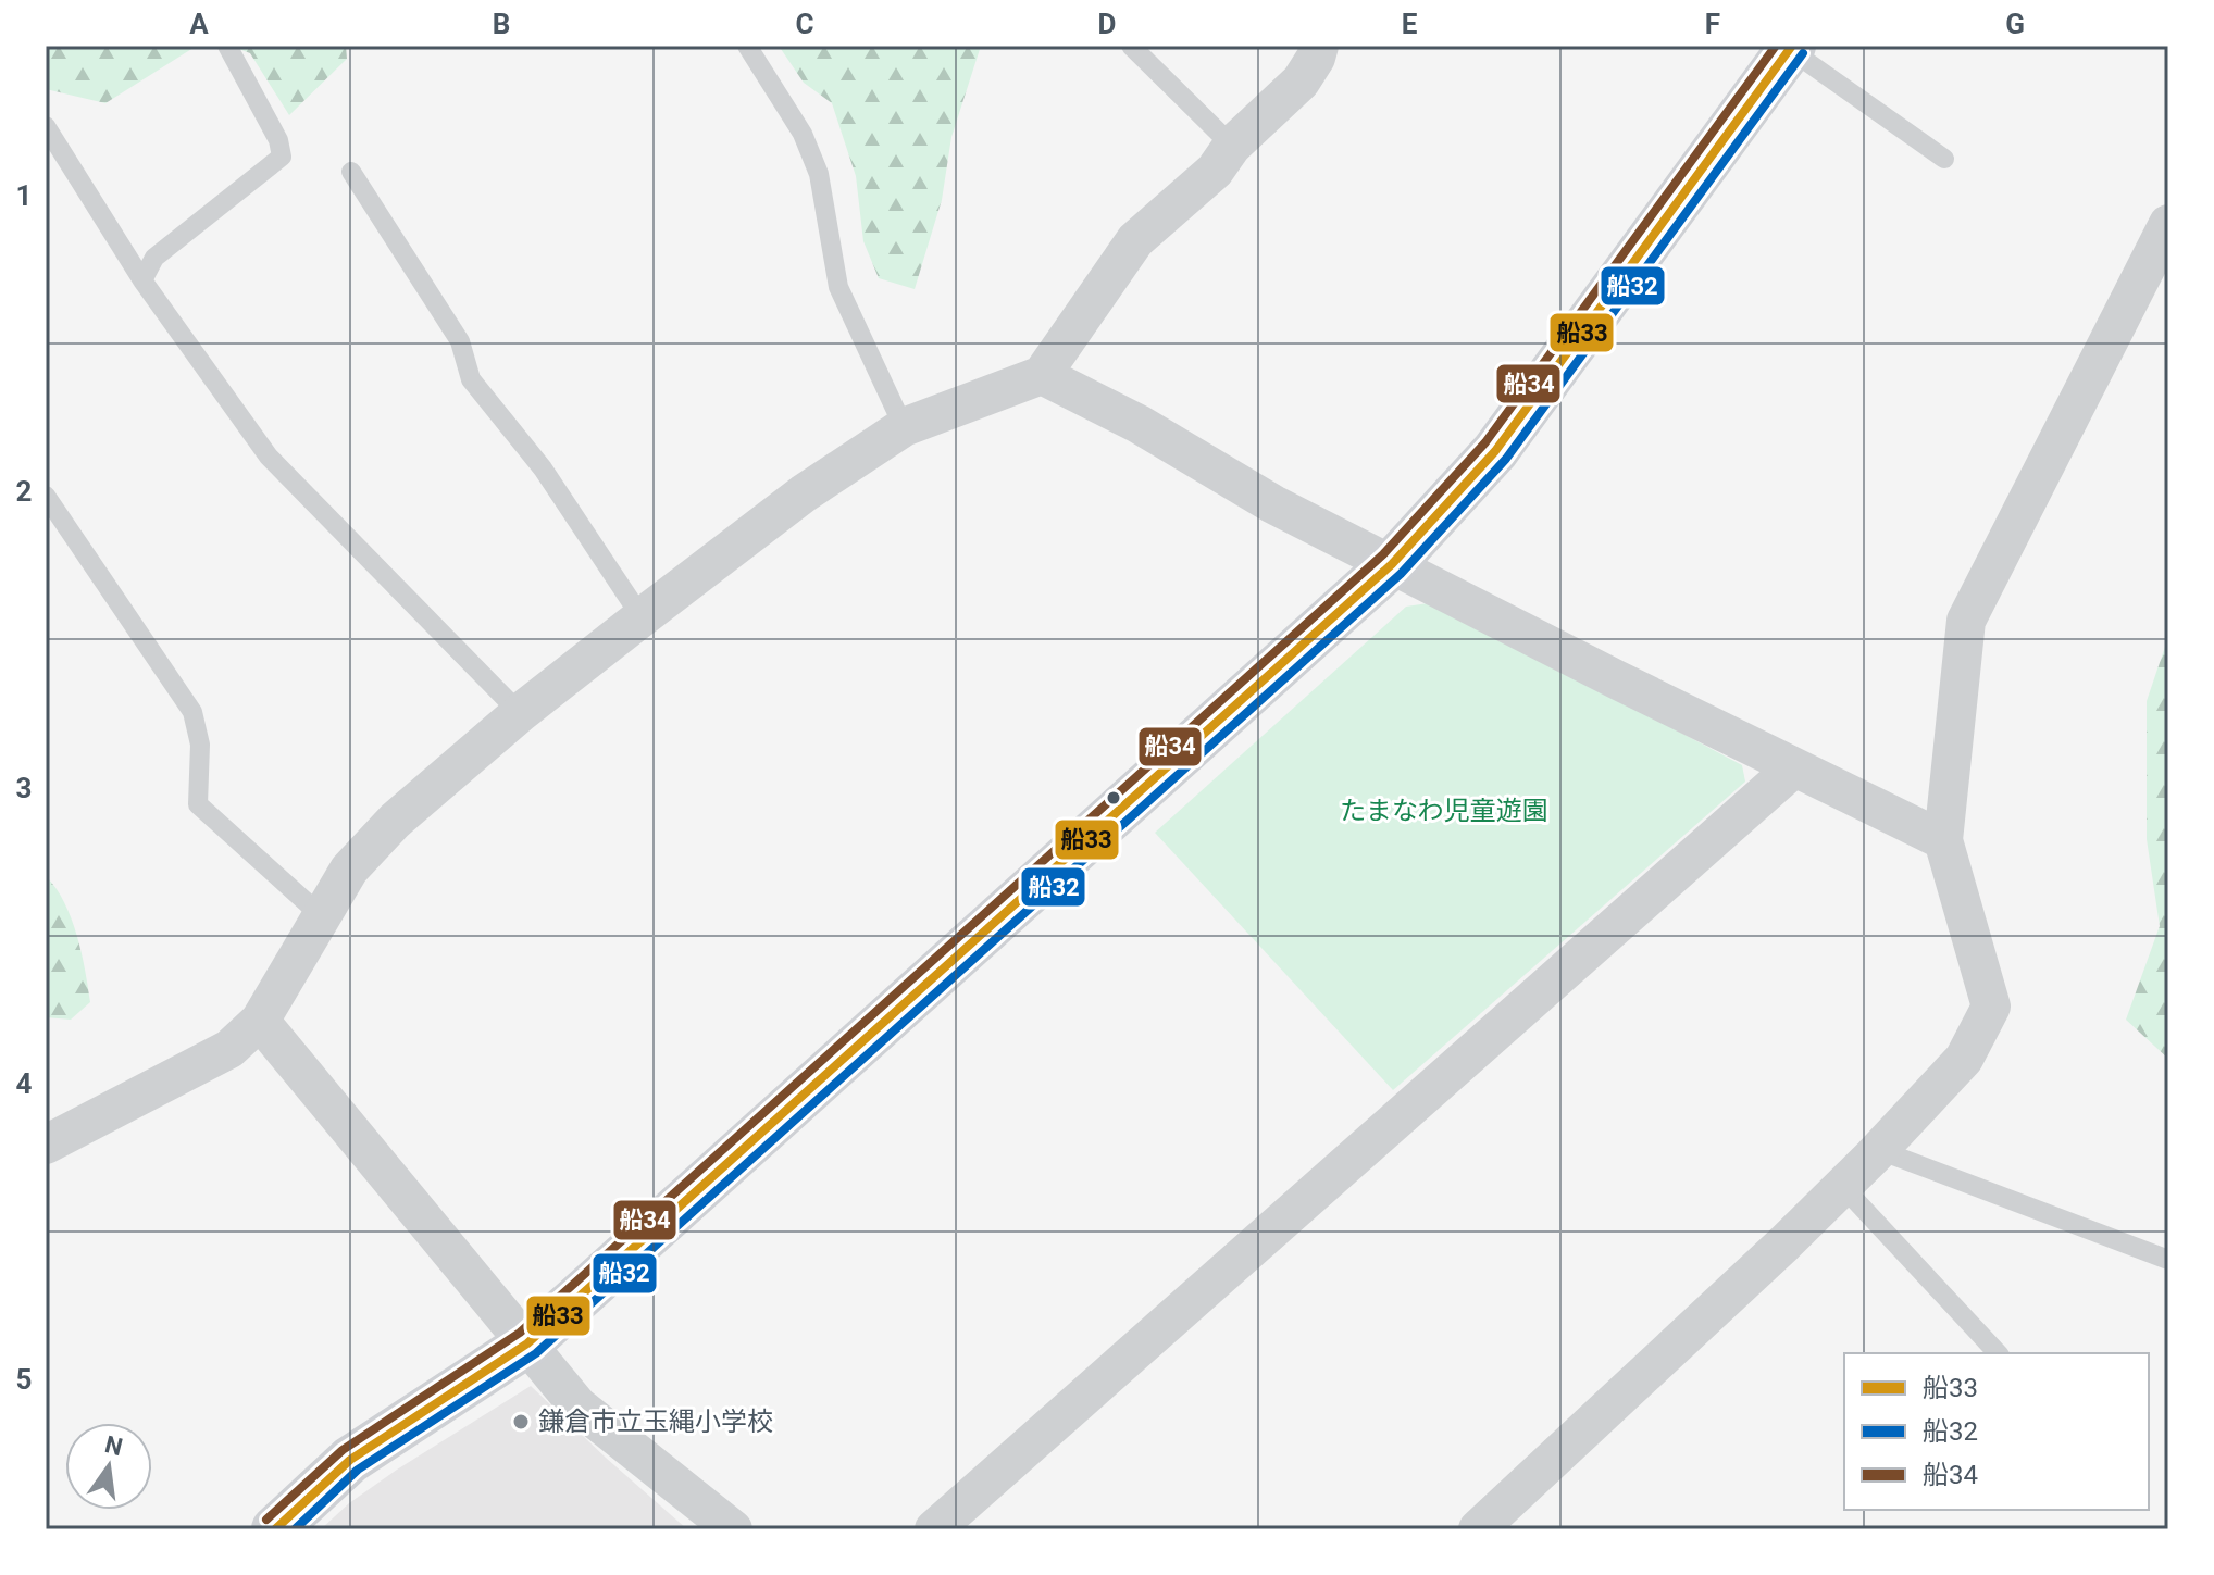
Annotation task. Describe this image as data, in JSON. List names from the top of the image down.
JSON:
{
  "parks": ["たまなわ児童遊園"],
  "places": ["鎌倉市立玉縄小学校"],
  "lines": ["transit line 船33", "transit line 船34", "transit line 船32"],
  "legend": ["船33", "船32", "船34"],
  "north": "top",
  "grid": {
    "columns": [
      "A",
      "B",
      "C",
      "D",
      "E",
      "F",
      "G"
    ],
    "rows": [
      "1",
      "2",
      "3",
      "4",
      "5"
    ]
  }
}
